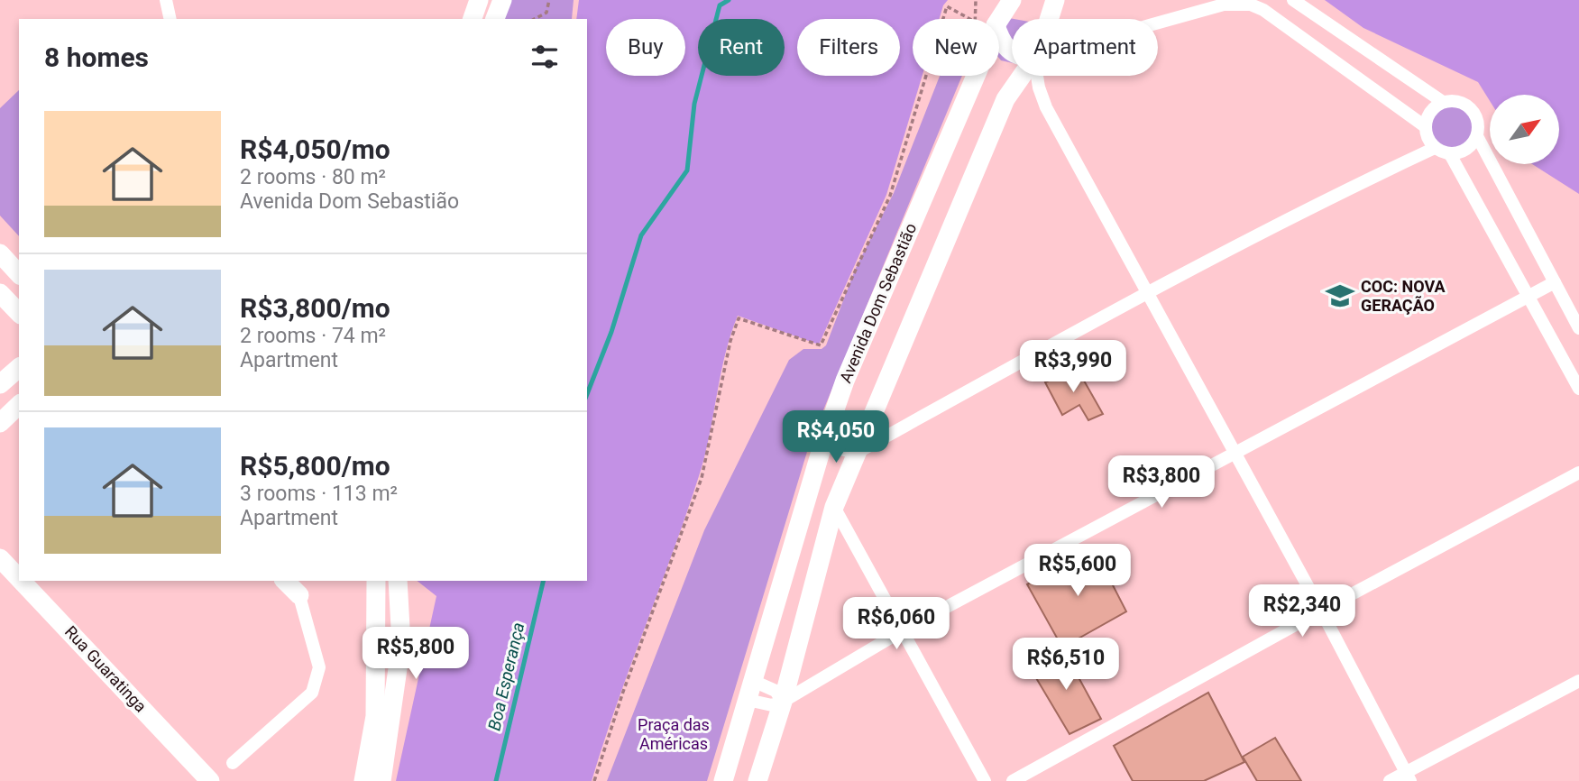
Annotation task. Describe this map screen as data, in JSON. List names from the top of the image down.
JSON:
{
  "streets": {
    "street": ["Avenida Dom Sebastião", "Rua Guaratinga"]
  },
  "water": ["Boa Esperança"],
  "parks": ["Praça das Américas"],
  "places": {
    "school or university": ["COC: NOVA GERAÇÃO"]
  },
  "north": "top right",
  "page": {
    "chip": [
      "Buy",
      "Rent",
      "Filters",
      "New",
      "Apartment"
    ],
    "heading": "8 homes",
    "list": [
      {
        "name": "R$4,050/mo",
        "note": "2 rooms · 80 m² · Avenida Dom Sebastião"
      },
      {
        "name": "R$3,800/mo",
        "note": "2 rooms · 74 m² · Apartment"
      },
      {
        "name": "R$5,800/mo",
        "note": "3 rooms · 113 m² · Apartment"
      }
    ],
    "price": [
      "R$3,990",
      "R$4,050",
      "R$3,800",
      "R$5,600",
      "R$2,340",
      "R$6,060",
      "R$5,800",
      "R$6,510"
    ]
  }
}
